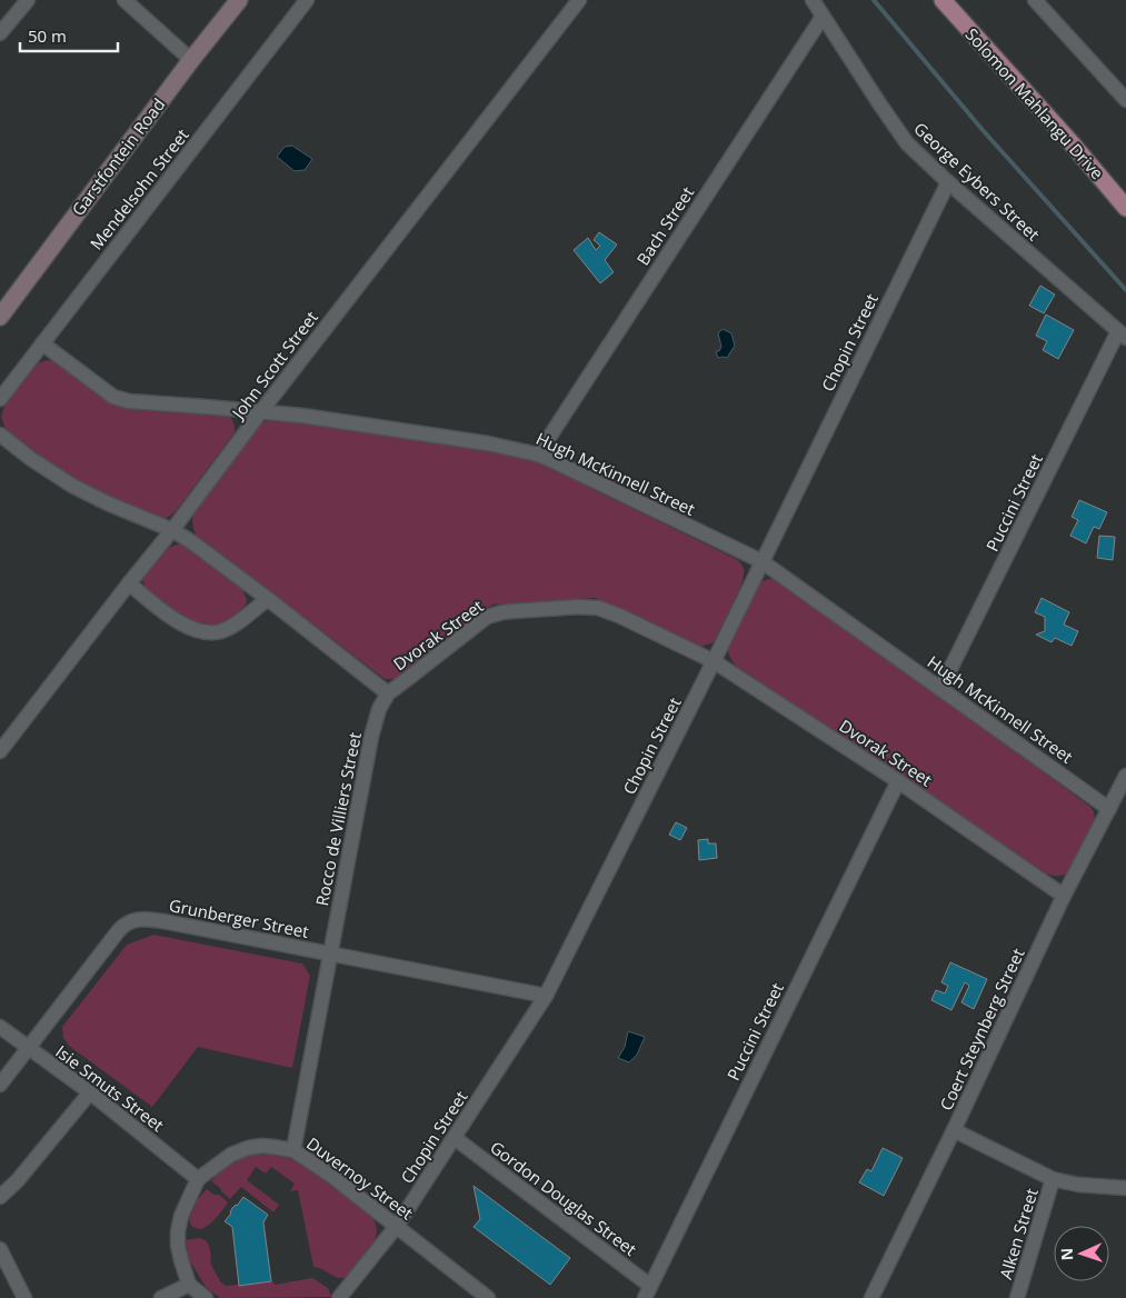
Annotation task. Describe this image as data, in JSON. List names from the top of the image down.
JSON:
{
  "streets": {
    "main road": ["Solomon Mahlangu Drive", "Garstfontein Road"],
    "street": [
      "George Eybers Street",
      "Mendelsohn Street",
      "Bach Street",
      "Chopin Street",
      "John Scott Street",
      "Hugh McKinnell Street",
      "Puccini Street",
      "Dvorak Street",
      "Rocco de Villiers Street",
      "Grunberger Street",
      "Coert Steynberg Street",
      "Isie Smuts Street",
      "Duvernoy Street",
      "Gordon Douglas Street",
      "Alken Street"
    ]
  },
  "crossings": [
    ["George Eybers Street", "Bach Street"],
    ["George Eybers Street", "Chopin Street"],
    ["George Eybers Street", "Puccini Street"],
    ["Mendelsohn Street", "Hugh McKinnell Street"],
    ["Bach Street", "Hugh McKinnell Street"],
    ["Chopin Street", "Hugh McKinnell Street"],
    ["Chopin Street", "Dvorak Street"],
    ["Chopin Street", "Grunberger Street"],
    ["Chopin Street", "Duvernoy Street"],
    ["Chopin Street", "Gordon Douglas Street"],
    ["John Scott Street", "Hugh McKinnell Street"],
    ["John Scott Street", "Dvorak Street"],
    ["Hugh McKinnell Street", "Puccini Street"],
    ["Hugh McKinnell Street", "Coert Steynberg Street"],
    ["Puccini Street", "Dvorak Street"],
    ["Puccini Street", "Gordon Douglas Street"],
    ["Dvorak Street", "Rocco de Villiers Street"],
    ["Dvorak Street", "Coert Steynberg Street"],
    ["Rocco de Villiers Street", "Grunberger Street"],
    ["Rocco de Villiers Street", "Duvernoy Street"],
    ["Grunberger Street", "Isie Smuts Street"],
    ["Isie Smuts Street", "Duvernoy Street"]
  ],
  "scale_bar": "50 m",
  "north": "left"
}
